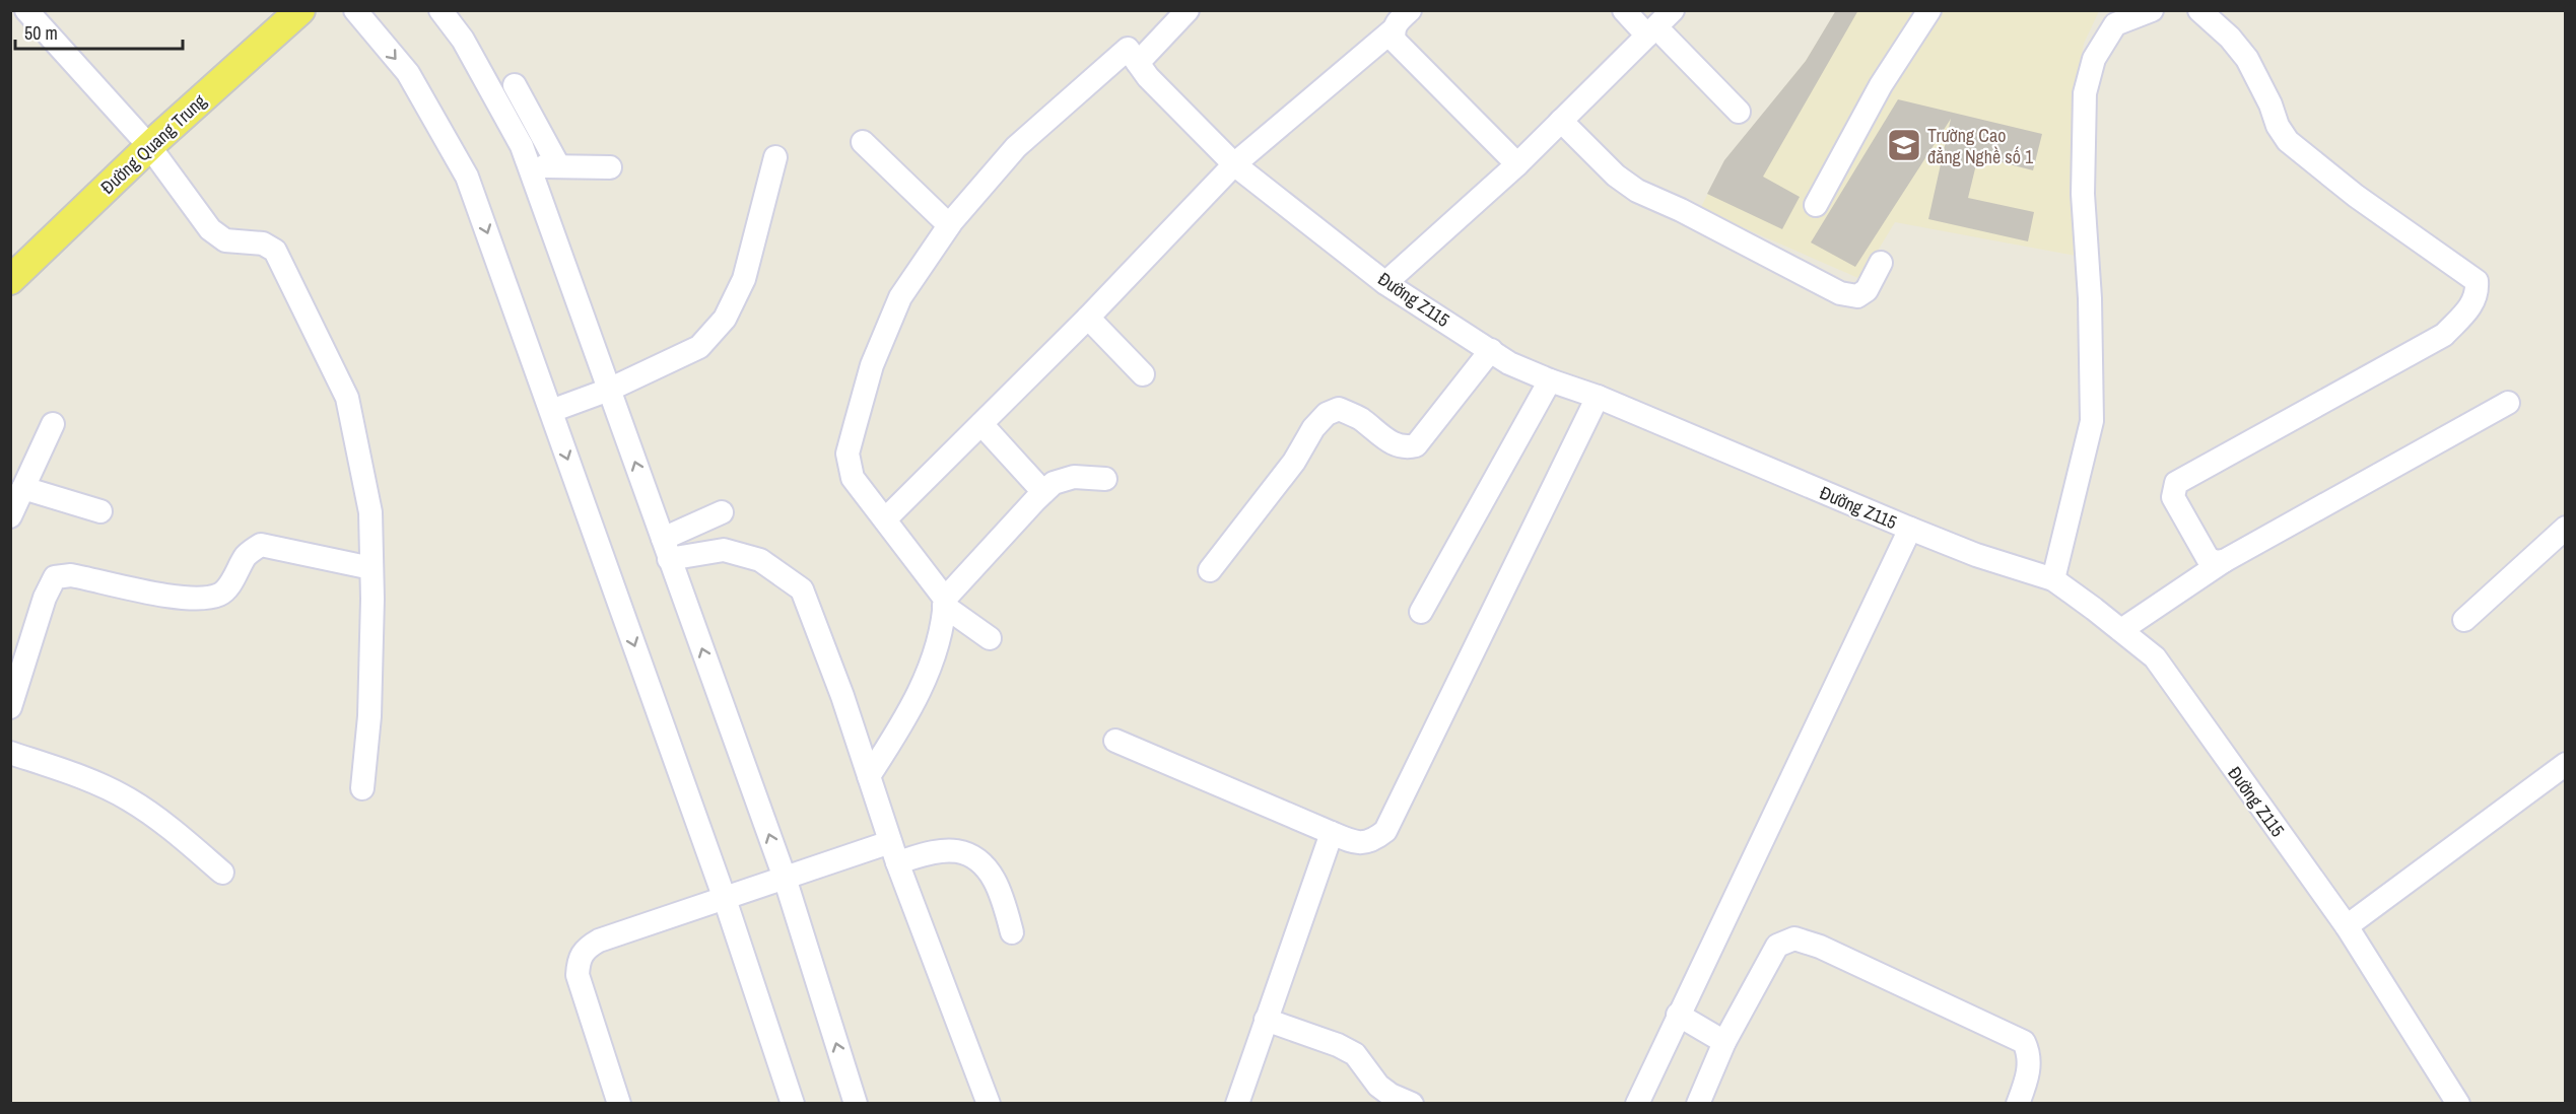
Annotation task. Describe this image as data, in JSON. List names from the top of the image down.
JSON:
{
  "streets": {
    "main road": ["Đường Quang Trung"],
    "street": ["Đường Z115"]
  },
  "places": {
    "school or university": ["Trường Cao đẳng Nghề số 1"]
  },
  "scale_bar": "50 m"
}
